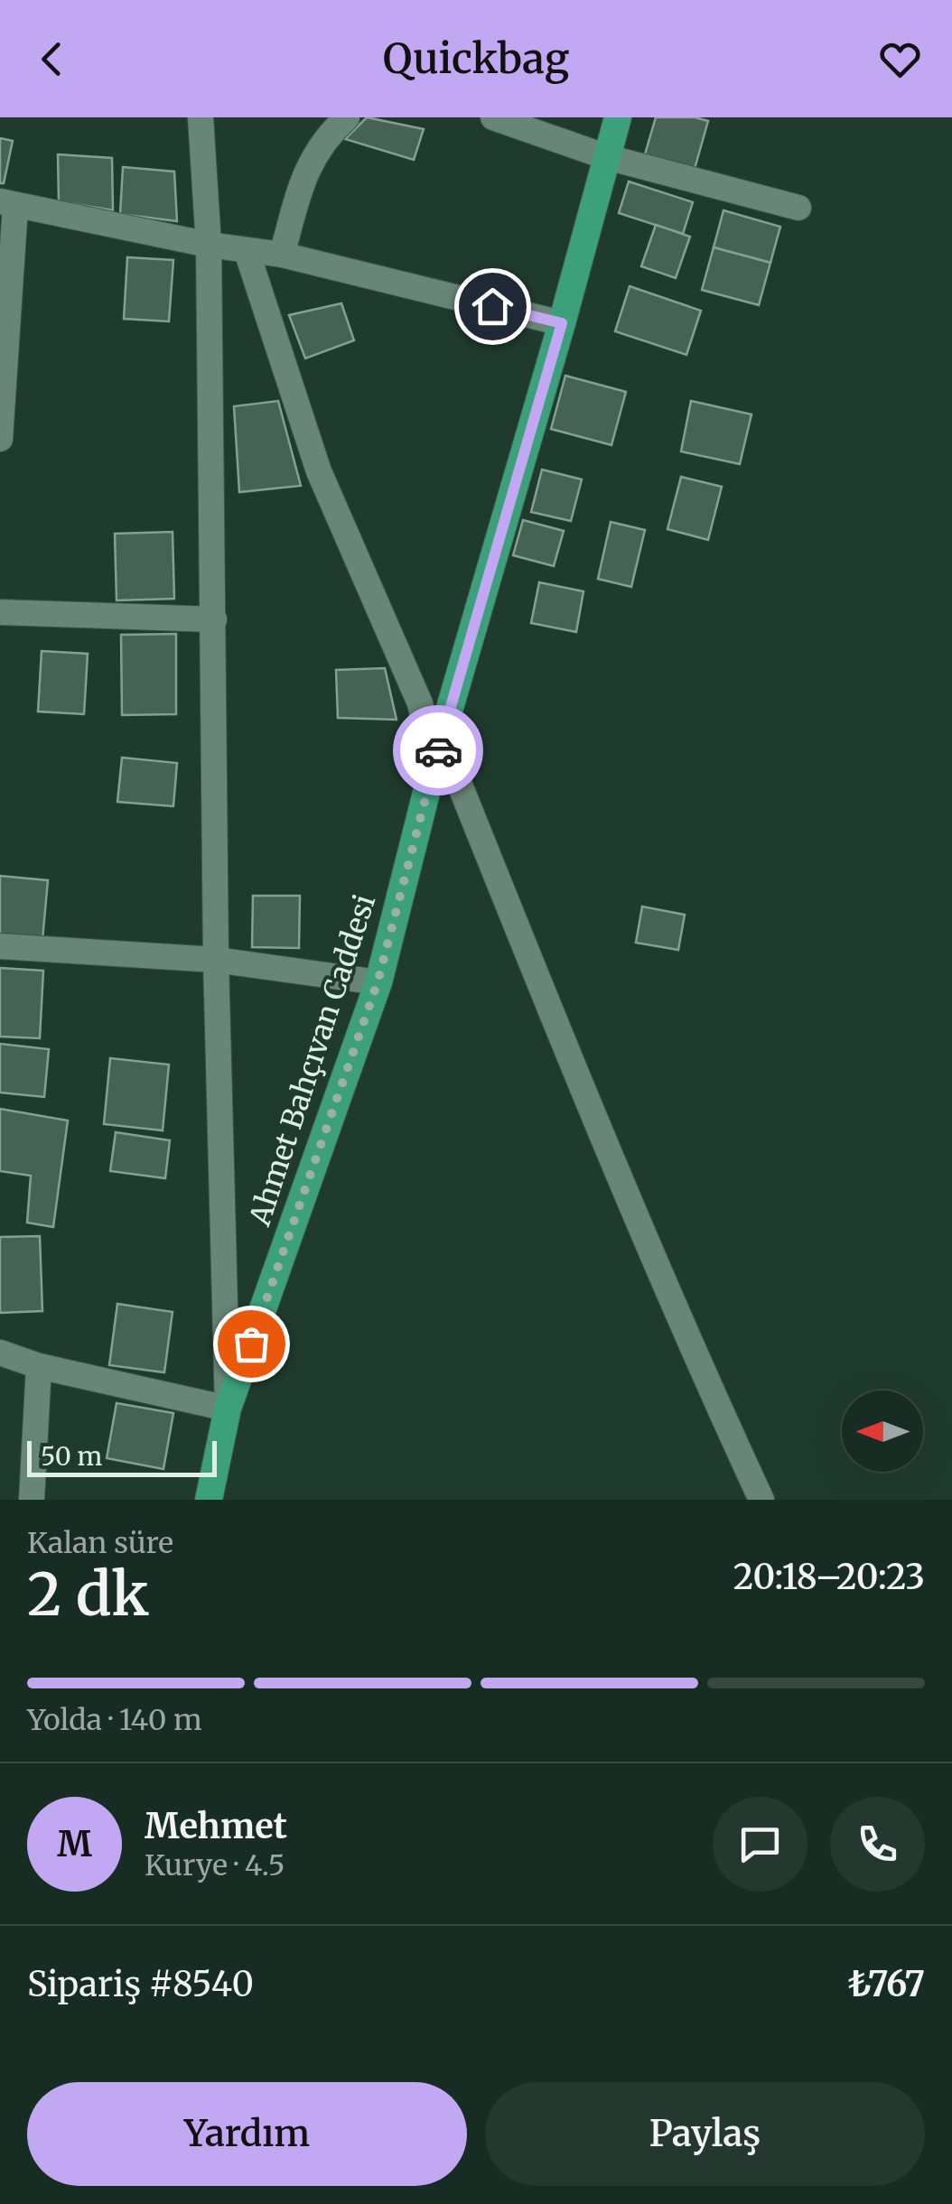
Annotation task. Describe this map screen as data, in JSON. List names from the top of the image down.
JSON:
{
  "streets": {
    "main road": ["Ahmet Bahçıvan Caddesi"]
  },
  "scale_bar": "50 m",
  "north": "left",
  "page": {
    "header": "Quickbag",
    "scale": "50 m",
    "heading": ["2 dk", "Kalan süre", "20:18–20:23"],
    "panel": [
      "Mehmet",
      "Kurye · 4.5",
      "Sipariş #8540",
      "₺767"
    ],
    "bar": "Yolda · 140 m",
    "round": "M",
    "buttons": ["Yardım", "Paylaş"]
  }
}
